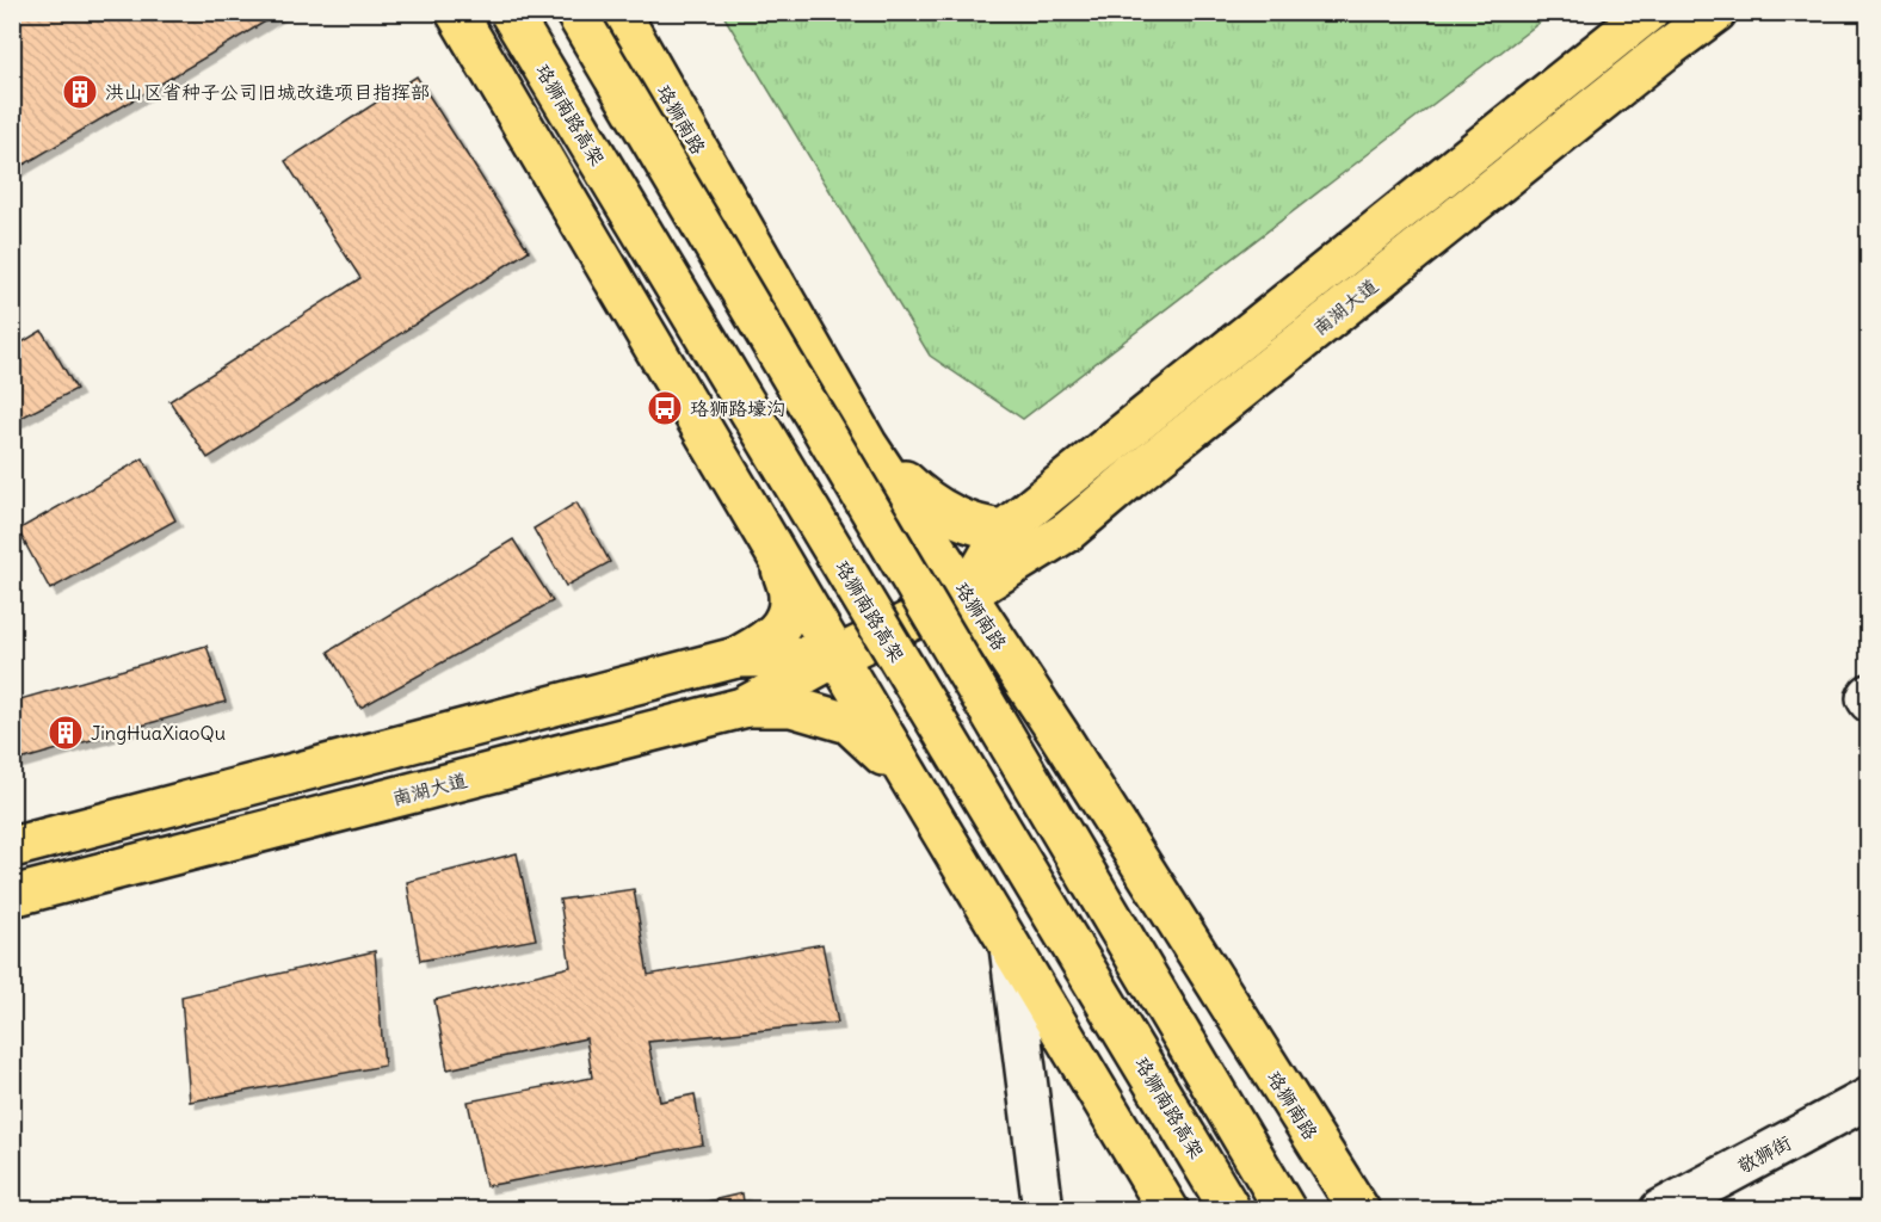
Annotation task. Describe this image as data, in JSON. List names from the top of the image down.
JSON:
{
  "streets": {
    "main road": ["珞狮南路高架", "珞狮南路", "南湖大道"],
    "street": ["敬狮街"]
  },
  "crossings": [
    ["珞狮南路", "南湖大道"]
  ],
  "places": {
    "building": ["洪山区省种子公司旧城改造项目指挥部", "JingHuaXiaoQu"],
    "bus stop": ["珞狮路壕沟"]
  }
}
